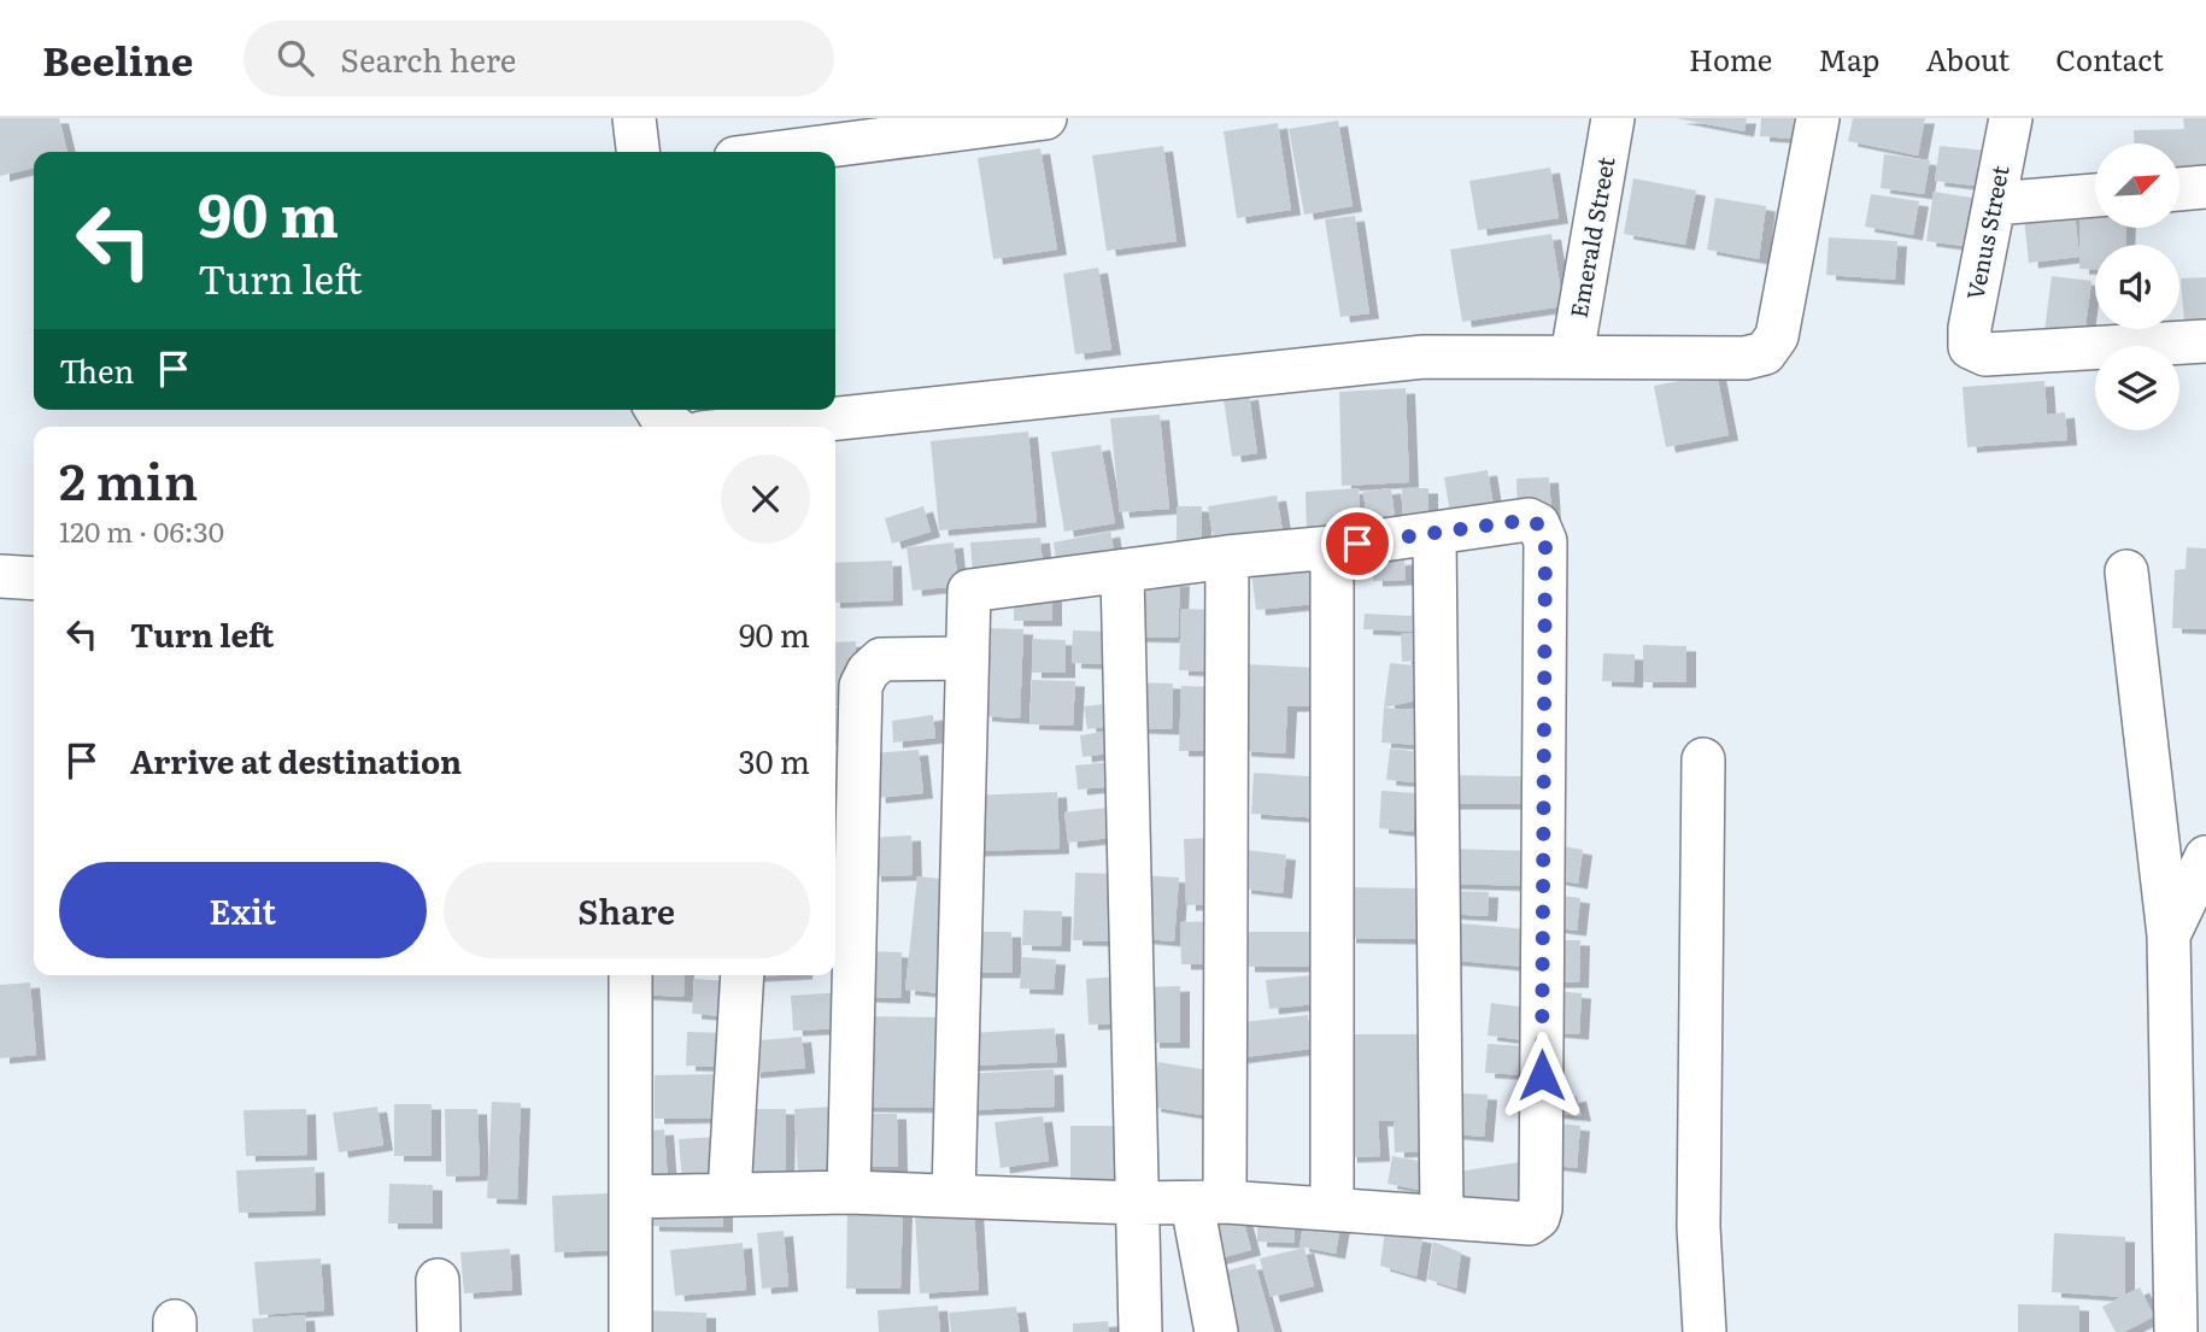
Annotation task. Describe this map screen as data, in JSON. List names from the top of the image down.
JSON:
{
  "streets": {
    "street": ["Venus Street", "Emerald Street"]
  },
  "north": "top right",
  "page": {
    "header": "Beeline",
    "search": "Search here",
    "nav": [
      "Home",
      "Map",
      "About",
      "Contact"
    ],
    "turn": ["90 m", "Turn left"],
    "then": "Then",
    "heading": ["2 min", "120 m · 06:30"],
    "list": [
      {
        "name": "Turn left",
        "value": "90 m"
      },
      {
        "name": "Arrive at destination",
        "value": "30 m"
      }
    ],
    "buttons": ["Exit", "Share"]
  }
}
